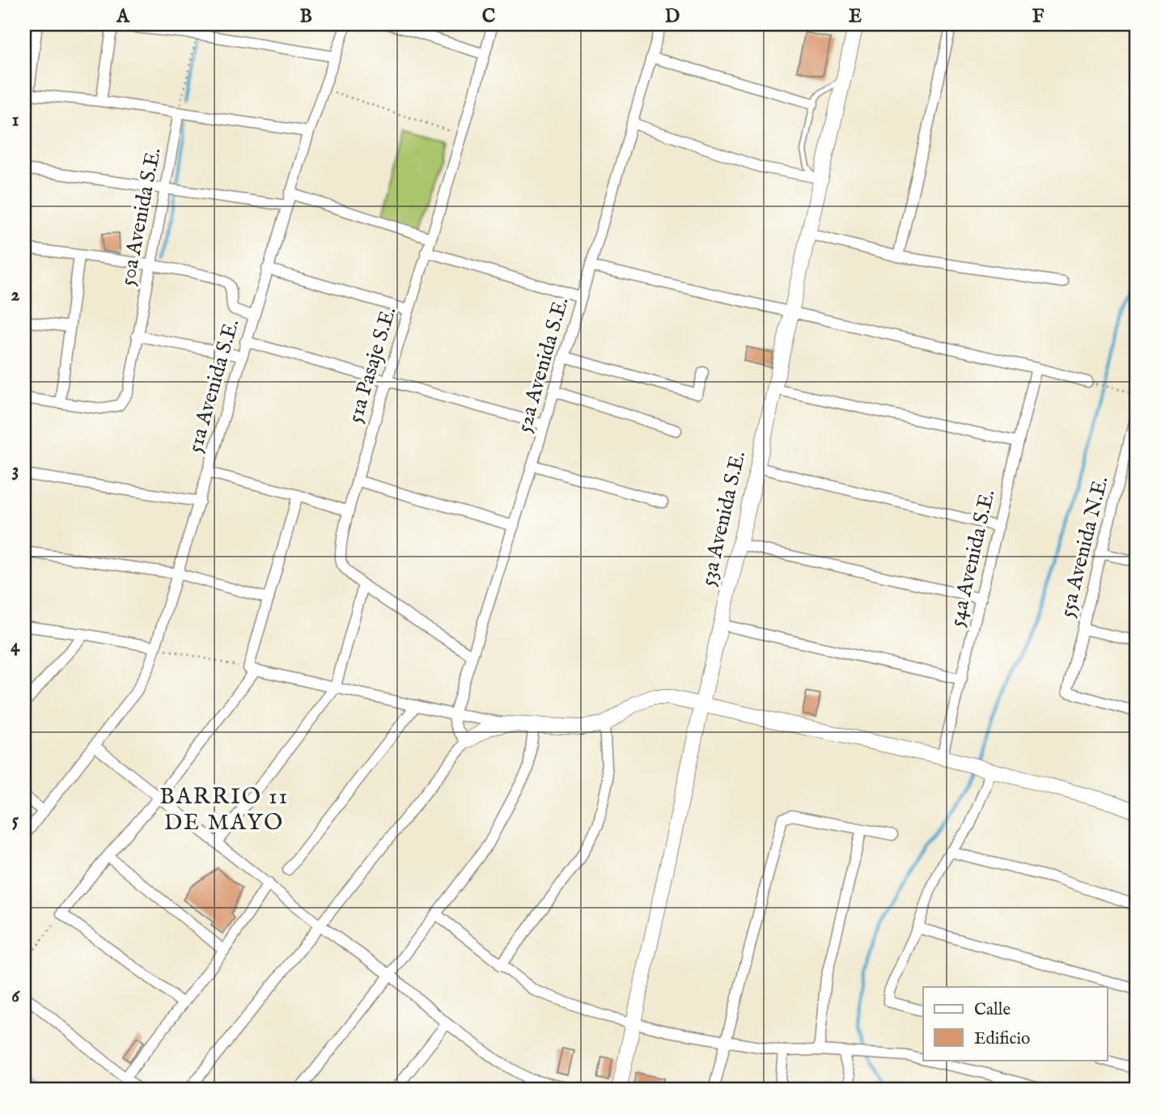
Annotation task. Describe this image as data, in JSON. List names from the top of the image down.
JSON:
{
  "streets": {
    "street": [
      "50a Avenida S.E.",
      "51a Pasaje S.E.",
      "52a Avenida S.E.",
      "51a Avenida S.E.",
      "53a Avenida S.E.",
      "55a Avenida N.E.",
      "54a Avenida S.E."
    ]
  },
  "crossings": [
    ["51a Pasaje S.E.", "52a Avenida S.E."]
  ],
  "districts": ["BARRIO 11 DE MAYO"],
  "legend": ["Calle", "Edificio"],
  "grid": {
    "columns": [
      "A",
      "B",
      "C",
      "D",
      "E",
      "F"
    ],
    "rows": [
      "1",
      "2",
      "3",
      "4",
      "5",
      "6"
    ]
  }
}
